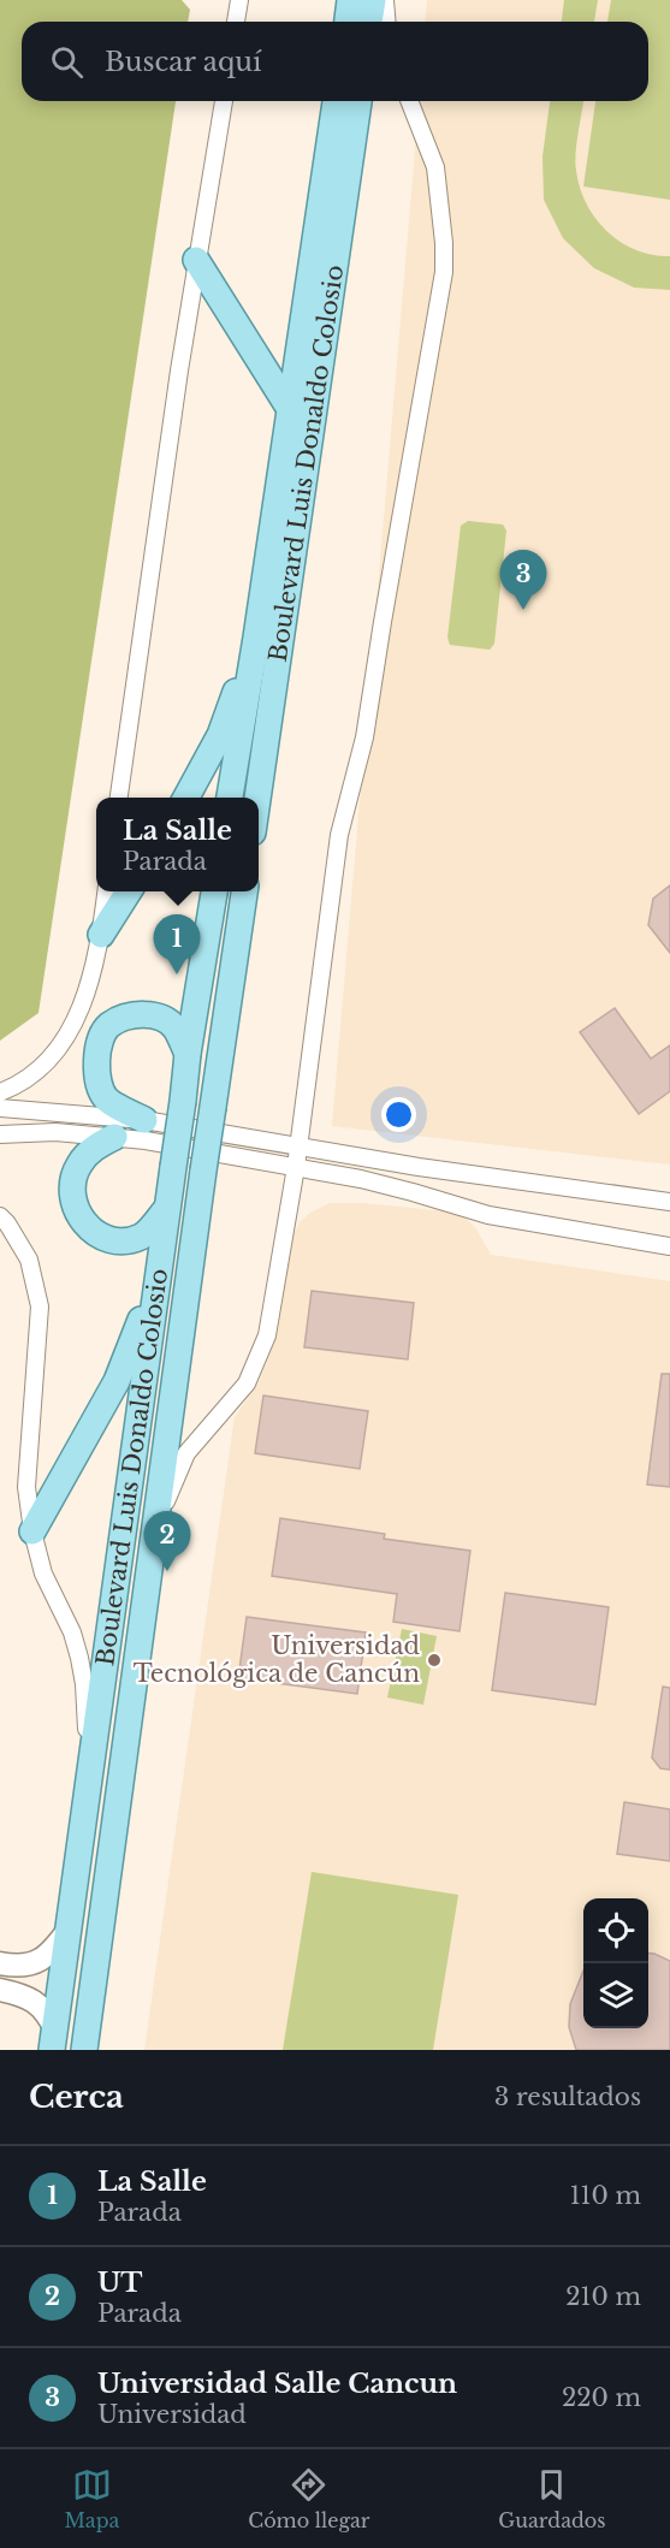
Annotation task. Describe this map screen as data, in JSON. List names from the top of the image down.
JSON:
{
  "streets": {
    "main road": ["Boulevard Luis Donaldo Colosio"]
  },
  "places": ["Universidad Tecnológica de Cancún"],
  "page": {
    "search": "Buscar aquí",
    "pins": ["3", "1", "2"],
    "popup": ["La Salle", "Parada"],
    "heading": ["Cerca", "3 resultados"],
    "list": [
      {
        "mark": "1",
        "name": "La Salle",
        "note": "Parada",
        "value": "110 m"
      },
      {
        "mark": "2",
        "name": "UT",
        "note": "Parada",
        "value": "210 m"
      },
      {
        "mark": "3",
        "name": "Universidad Salle Cancun",
        "note": "Universidad",
        "value": "220 m"
      }
    ],
    "nav": ["Mapa", "Cómo llegar", "Guardados"]
  }
}
